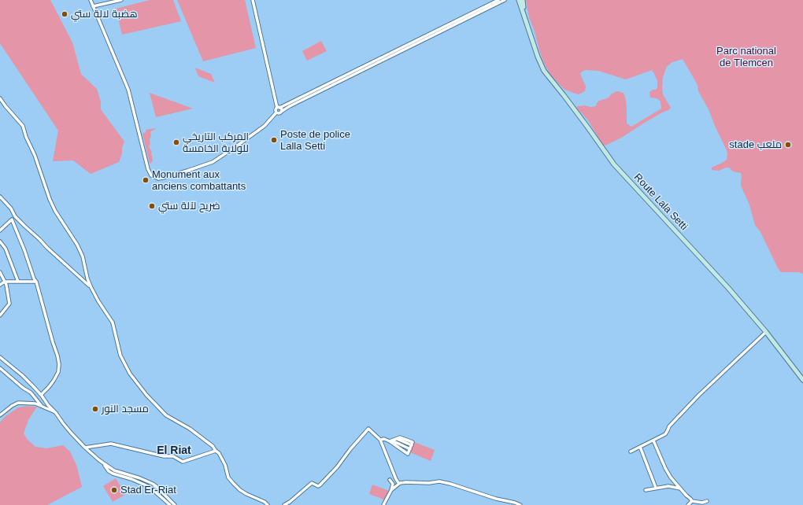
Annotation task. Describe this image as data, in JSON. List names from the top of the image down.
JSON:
{
  "streets": {
    "main road": ["Route Lala Setti"]
  },
  "districts": ["El Riat"],
  "parks": ["Parc national de Tlemcen"],
  "places": [
    "هضبة لالة ستي",
    "Poste de police Lalla Setti",
    "المركب التاريخي للولاية الخامسة",
    "stade ملعب",
    "Monument aux anciens combattants",
    "ضريح لآلة ستي",
    "مسجد النور",
    "Stad Er-Riat"
  ]
}
